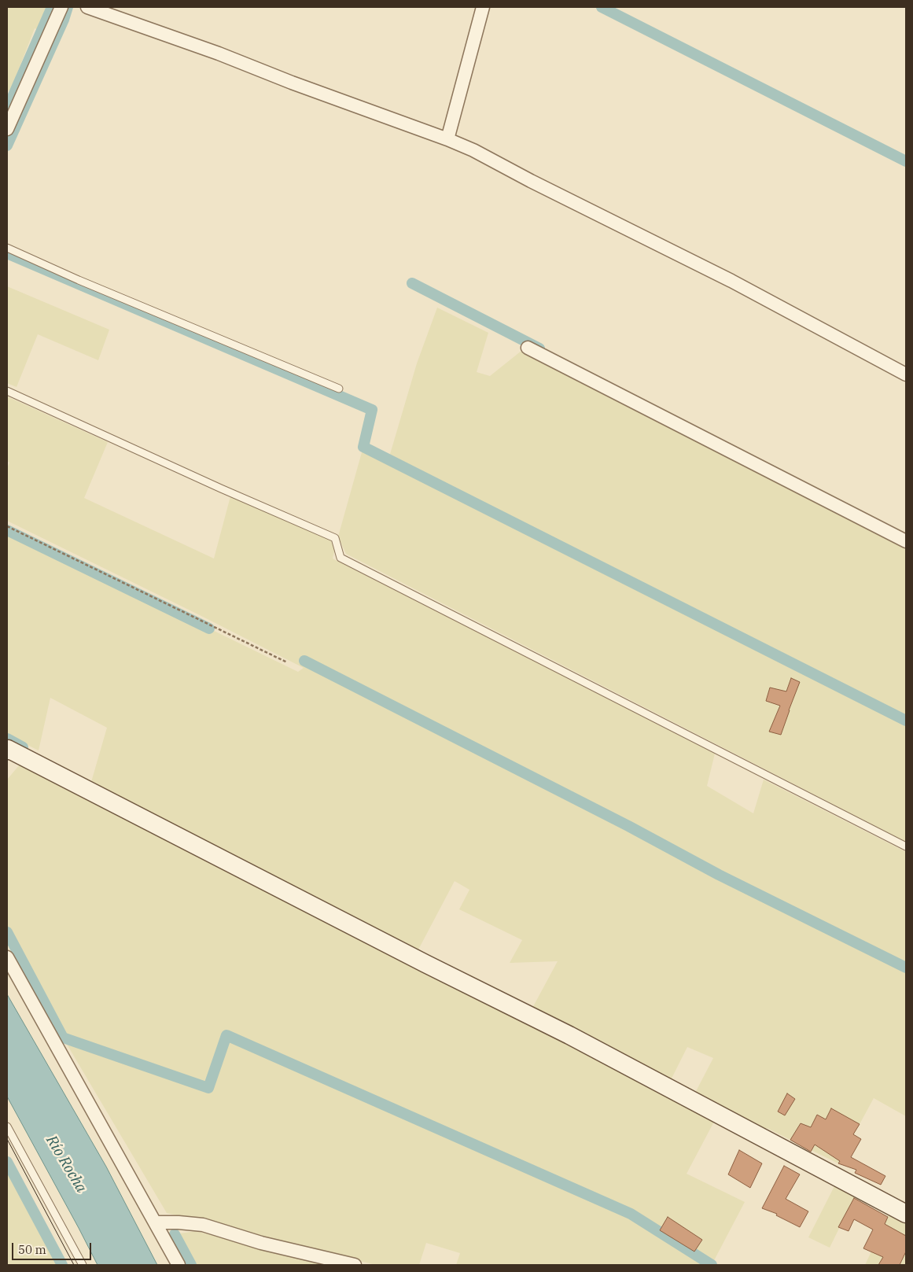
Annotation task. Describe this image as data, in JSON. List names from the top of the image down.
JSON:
{
  "water": ["Río Rocha"],
  "scale_bar": "50 m"
}
